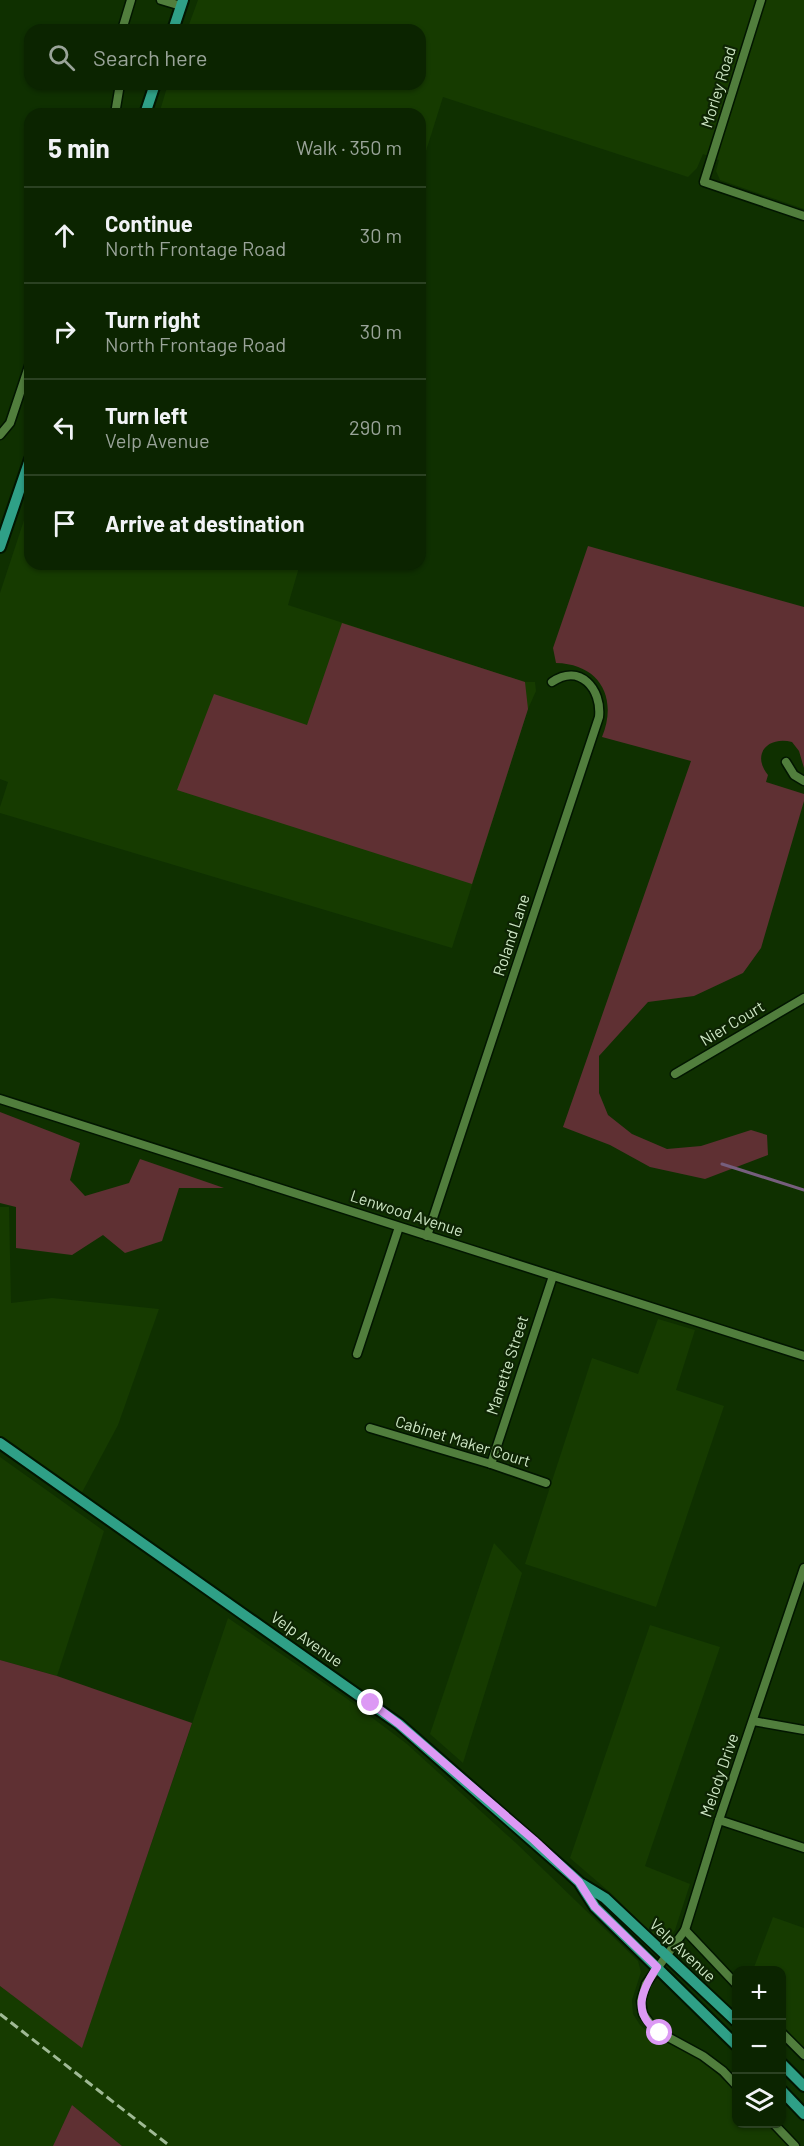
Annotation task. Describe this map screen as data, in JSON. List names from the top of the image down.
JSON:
{
  "streets": {
    "main road": ["Velp Avenue"],
    "street": [
      "Morley Road",
      "Roland Lane",
      "Nier Court",
      "Lenwood Avenue",
      "Manette Street",
      "Cabinet Maker Court",
      "Melody Drive"
    ]
  },
  "crossings": [
    ["Roland Lane", "Lenwood Avenue"],
    ["Lenwood Avenue", "Manette Street"],
    ["Manette Street", "Cabinet Maker Court"],
    ["Velp Avenue", "Melody Drive"]
  ],
  "page": {
    "search": "Search here",
    "heading": ["5 min", "Walk · 350 m"],
    "list": [
      ["Continue", "North Frontage Road", "30 m"],
      ["Turn right", "North Frontage Road", "30 m"],
      ["Turn left", "Velp Avenue", "290 m"],
      "Arrive at destination"
    ],
    "map_buttons": ["+", "−"]
  }
}
